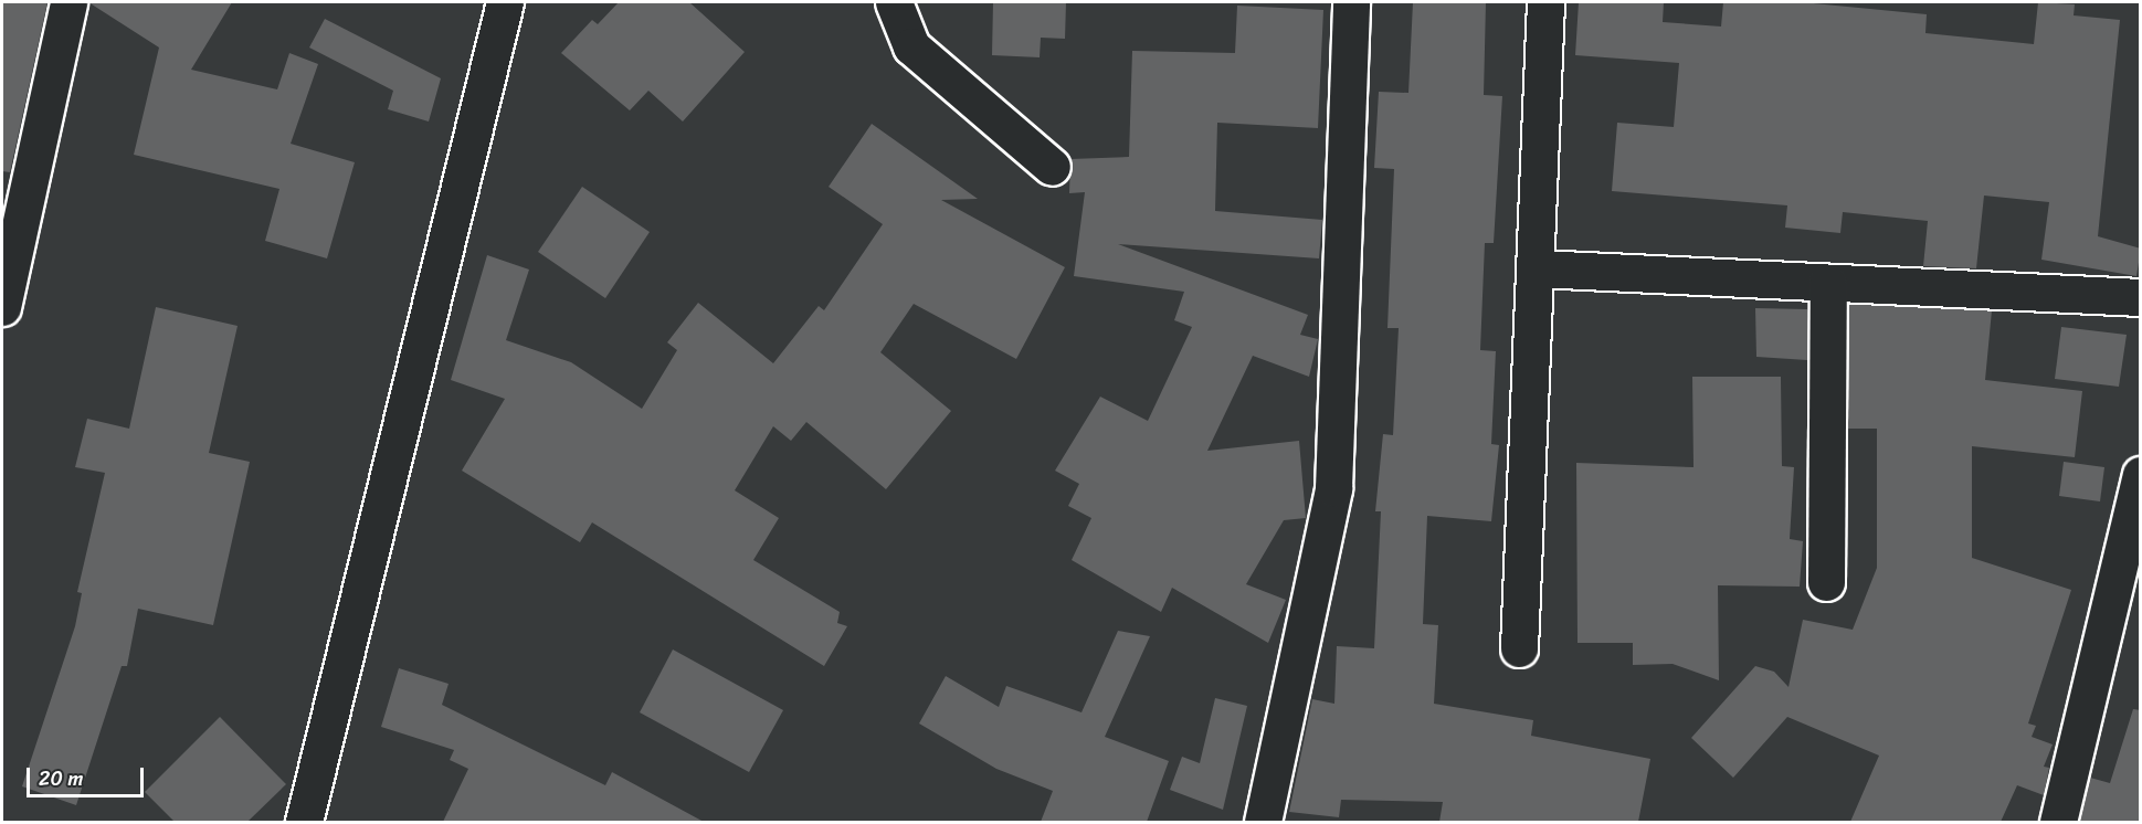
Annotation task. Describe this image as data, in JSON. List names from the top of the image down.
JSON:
{
  "scale_bar": "20 m"
}
